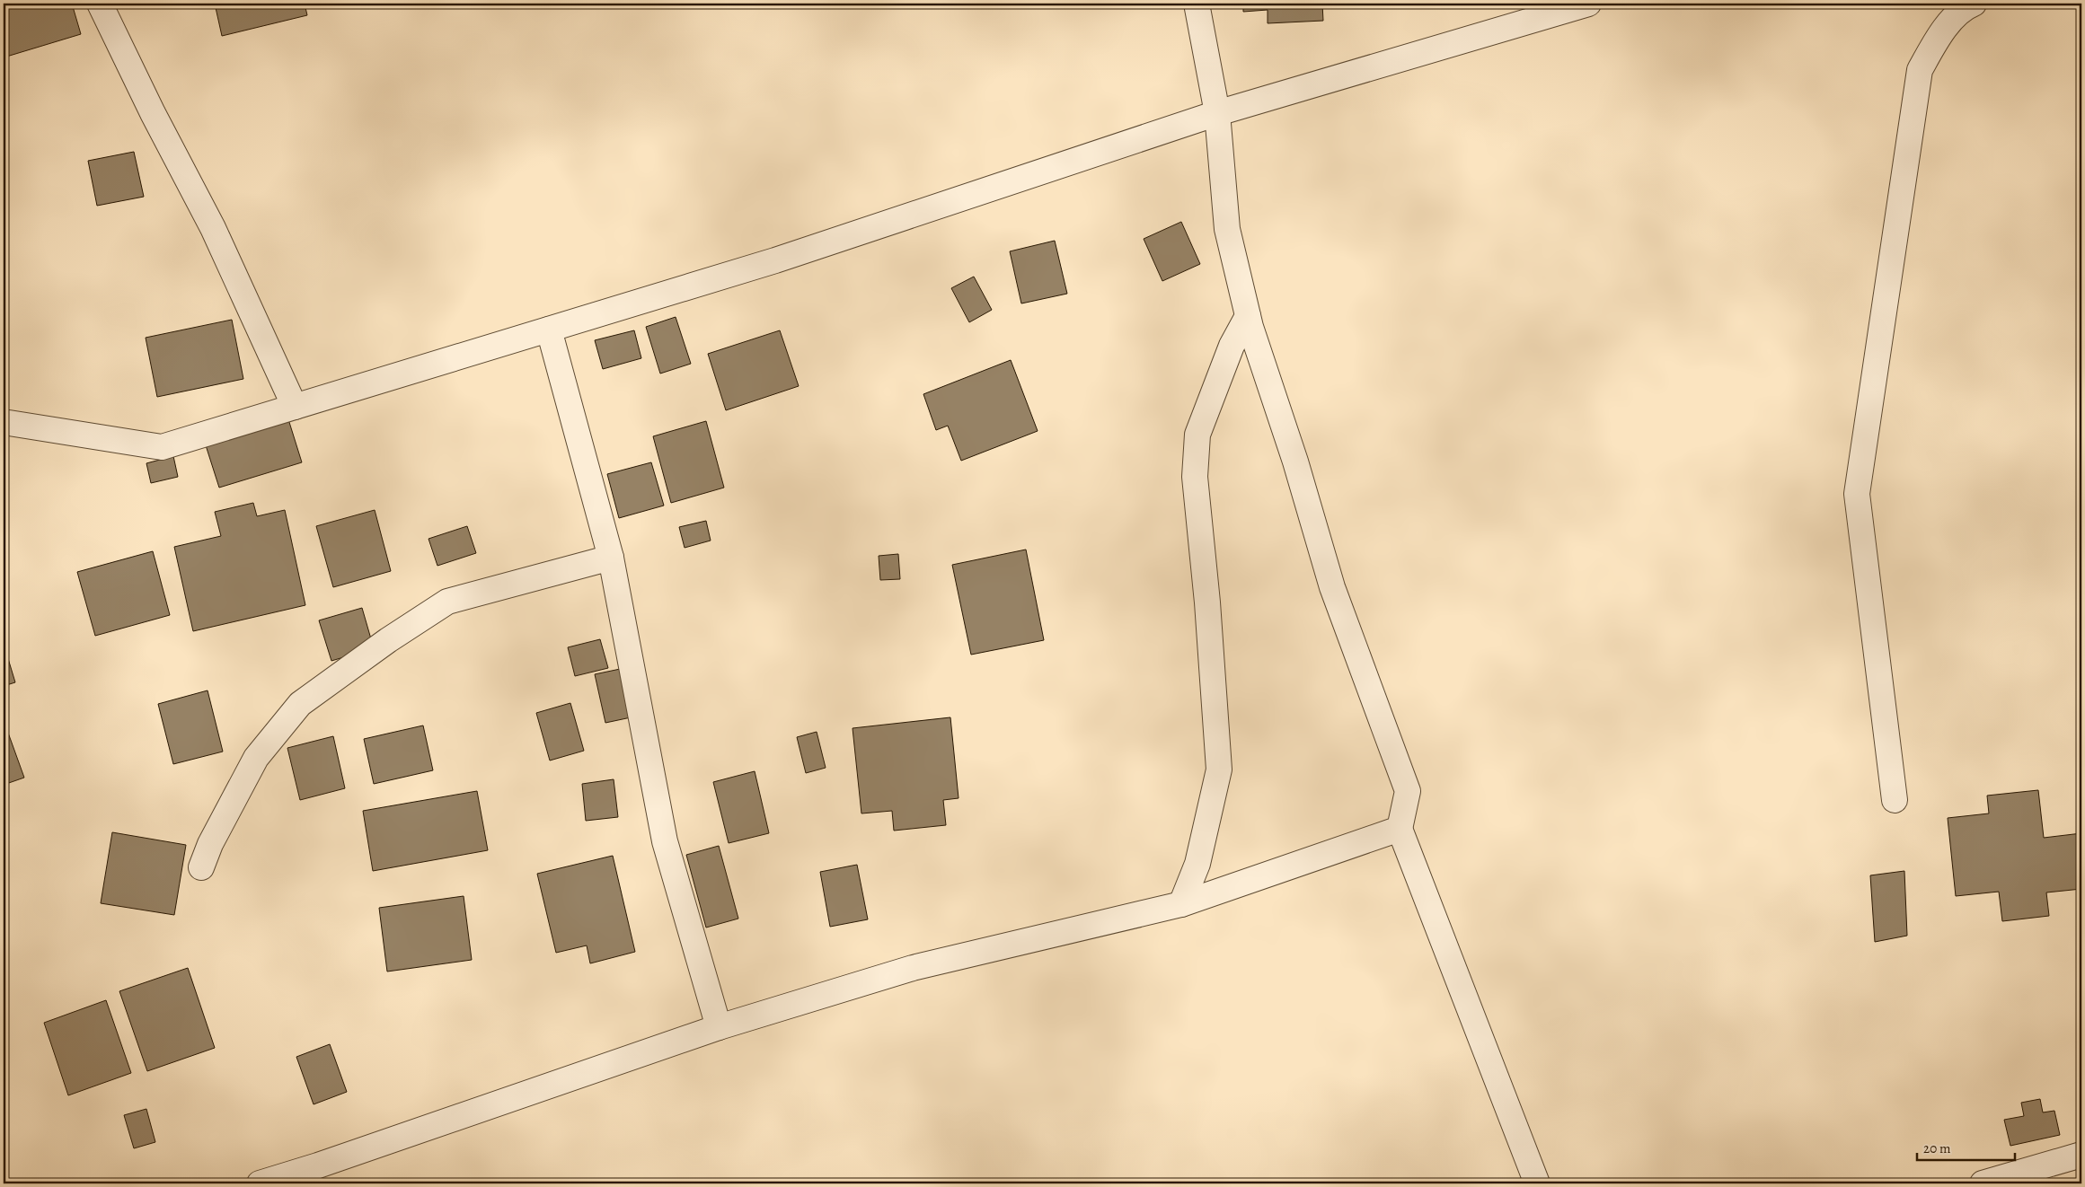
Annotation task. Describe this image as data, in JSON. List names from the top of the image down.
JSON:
{
  "scale_bar": "20 m"
}
